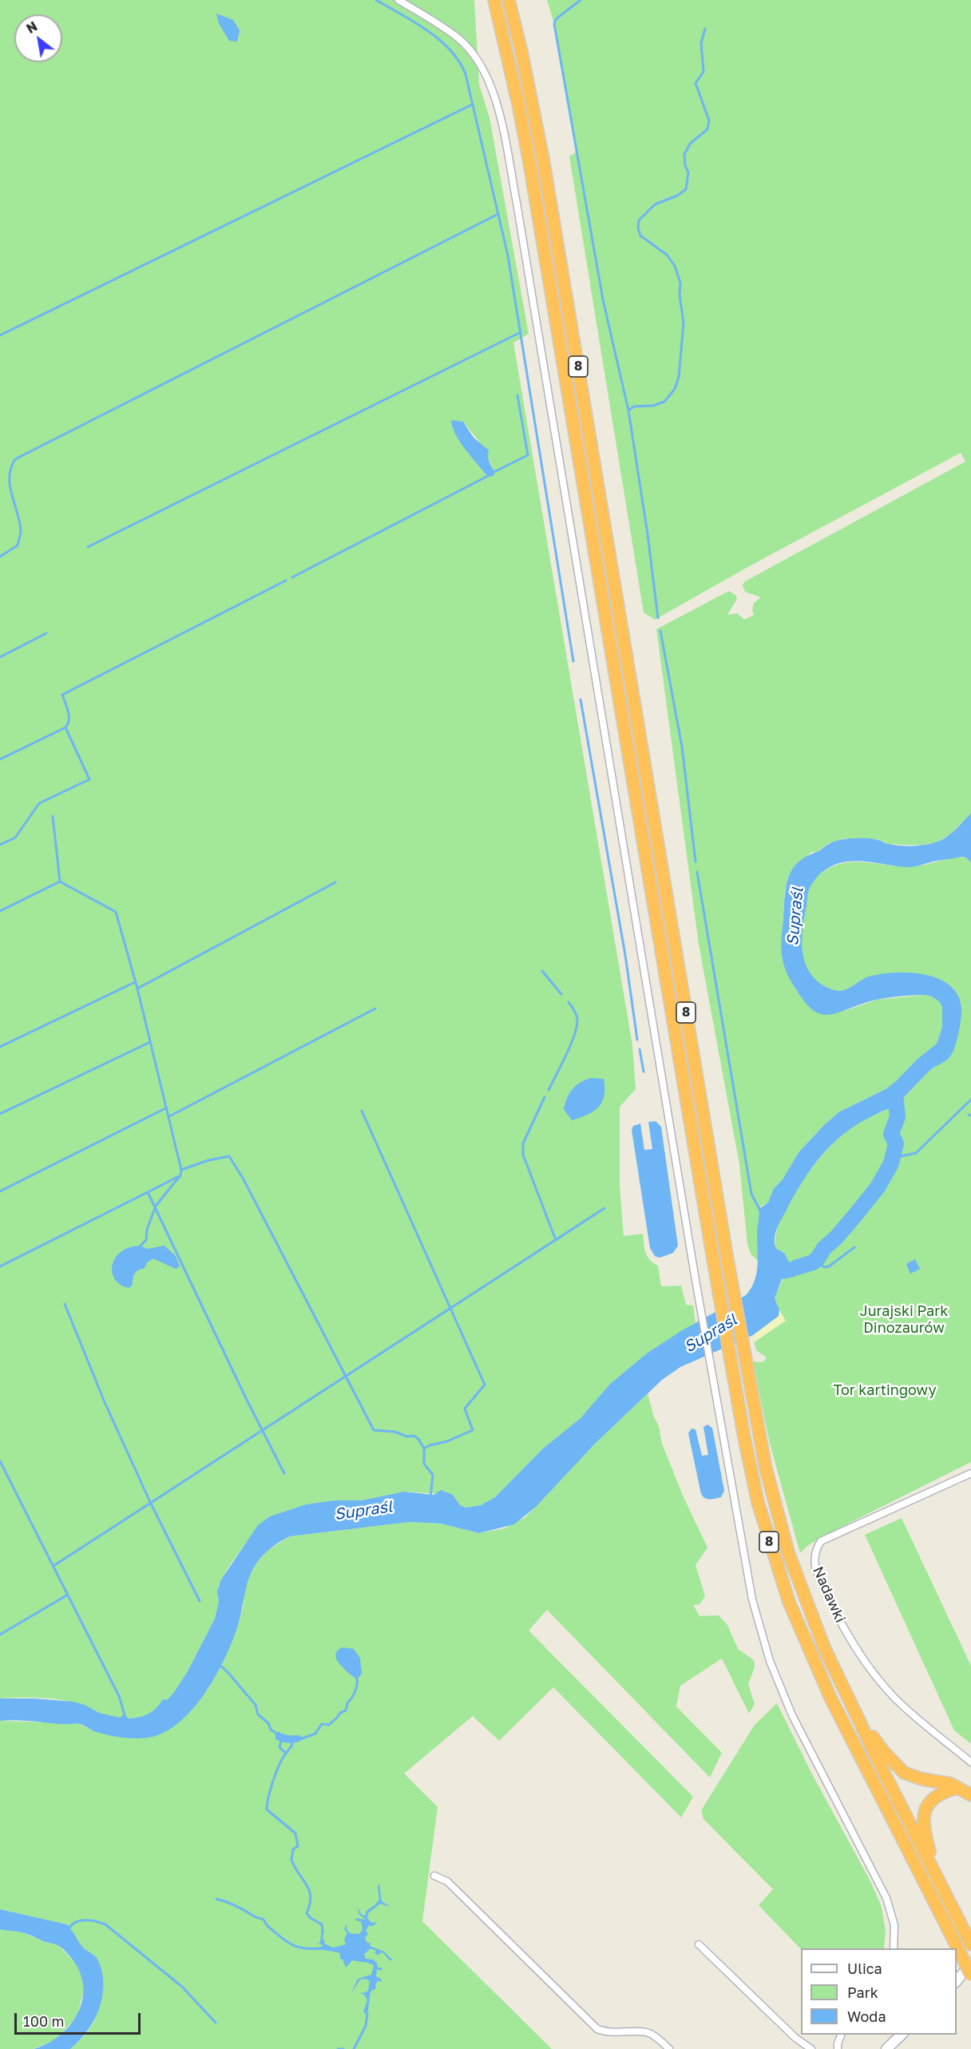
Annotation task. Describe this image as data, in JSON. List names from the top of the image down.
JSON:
{
  "streets": {
    "highway": ["8"],
    "street": ["Nadawki"]
  },
  "water": ["Supraśl"],
  "parks": ["Jurajski Park Dinozaurów", "Tor kartingowy"],
  "legend": ["Ulica", "Park", "Woda"],
  "scale_bar": "100 m",
  "north": "top left"
}
